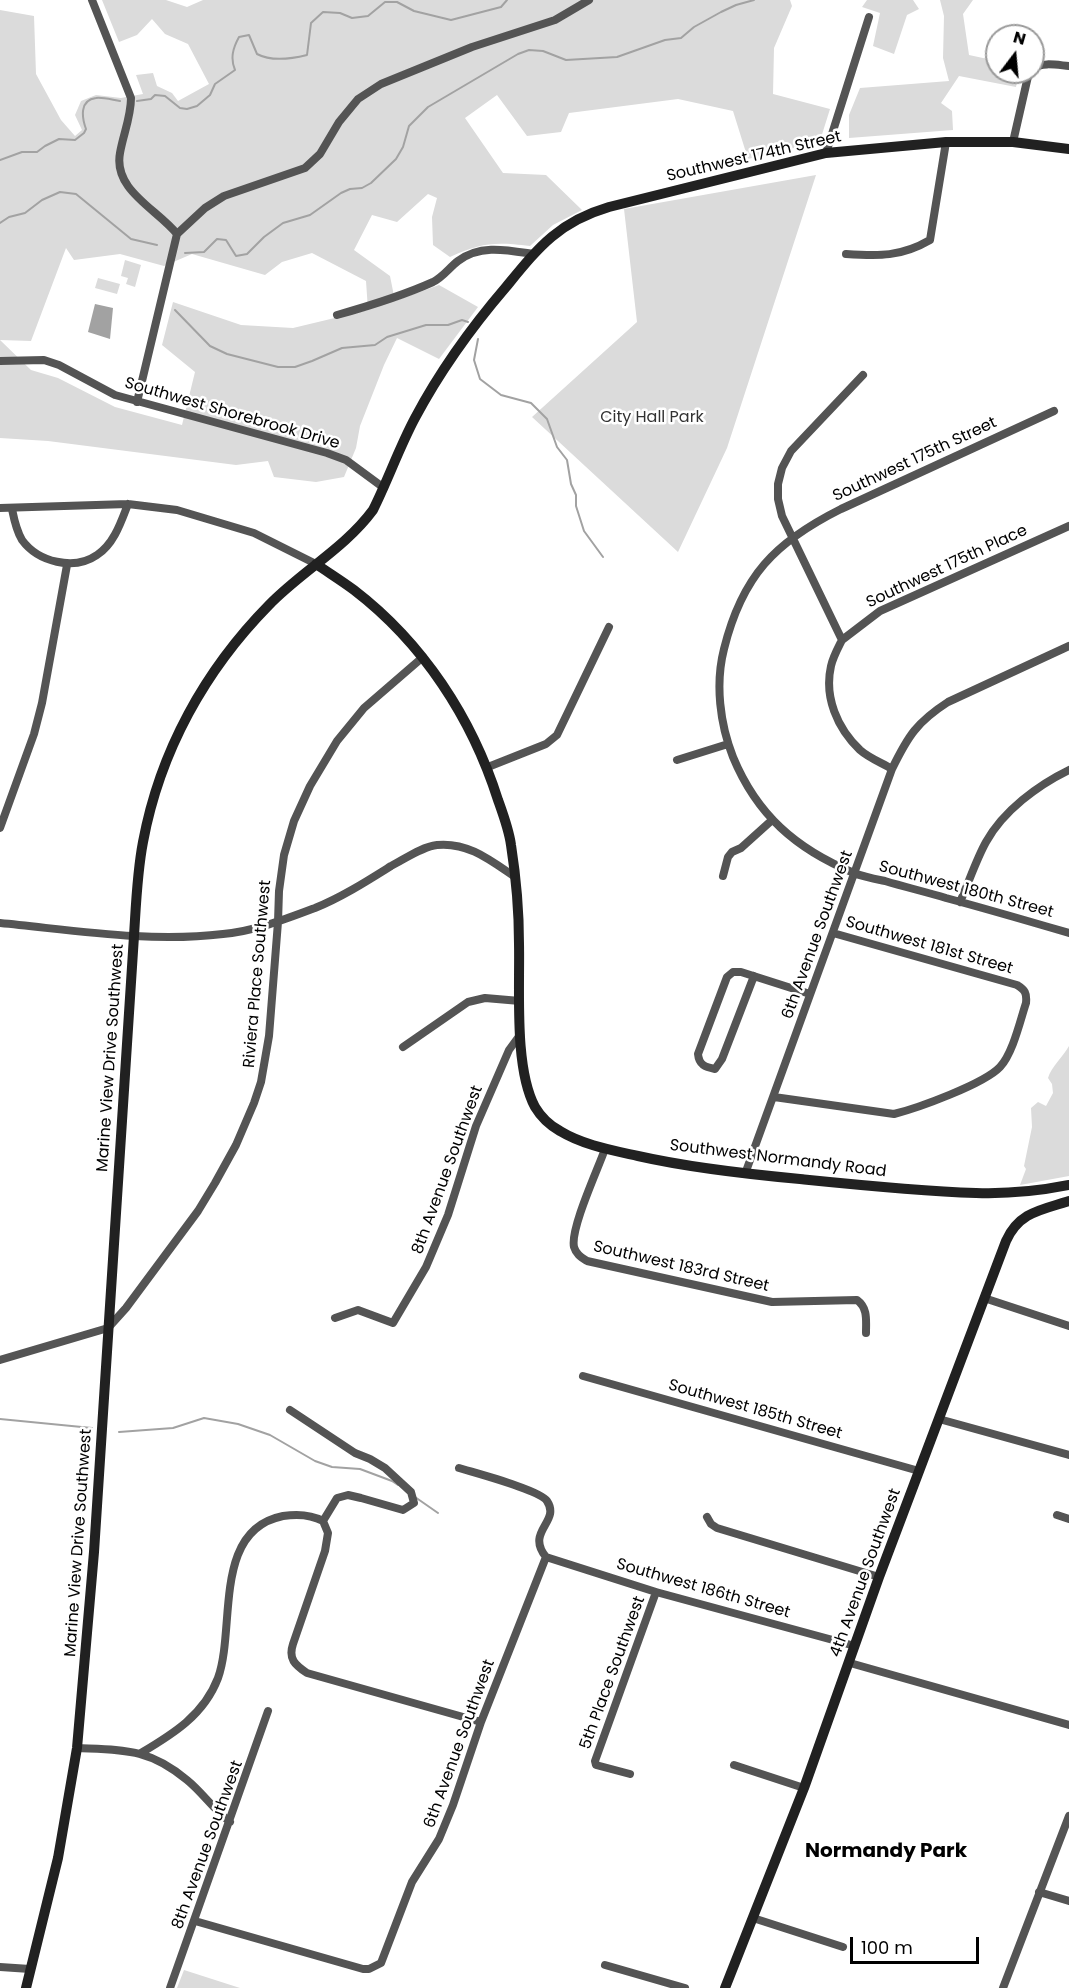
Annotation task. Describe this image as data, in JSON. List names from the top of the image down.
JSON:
{
  "streets": {
    "street": [
      "Southwest 174th Street",
      "Southwest Shorebrook Drive",
      "Southwest 175th Street",
      "Southwest 175th Place",
      "Southwest 180th Street",
      "6th Avenue Southwest",
      "Southwest 181st Street",
      "Riviera Place Southwest",
      "Marine View Drive Southwest",
      "Southwest Normandy Road",
      "8th Avenue Southwest",
      "Southwest 183rd Street",
      "Southwest 185th Street",
      "4th Avenue Southwest",
      "Southwest 186th Street",
      "5th Place Southwest"
    ]
  },
  "crossings": [
    ["Southwest 174th Street", "Marine View Drive Southwest"],
    ["Southwest Shorebrook Drive", "Marine View Drive Southwest"],
    ["Southwest 175th Street", "Southwest 180th Street"],
    ["Southwest 180th Street", "6th Avenue Southwest"],
    ["6th Avenue Southwest", "Southwest 181st Street"],
    ["6th Avenue Southwest", "Southwest Normandy Road"],
    ["6th Avenue Southwest", "8th Avenue Southwest"],
    ["6th Avenue Southwest", "Southwest 186th Street"],
    ["Riviera Place Southwest", "Marine View Drive Southwest"],
    ["Riviera Place Southwest", "Southwest Normandy Road"],
    ["Marine View Drive Southwest", "Southwest Normandy Road"],
    ["Southwest Normandy Road", "8th Avenue Southwest"],
    ["Southwest Normandy Road", "Southwest 183rd Street"],
    ["Southwest 185th Street", "4th Avenue Southwest"],
    ["4th Avenue Southwest", "Southwest 186th Street"],
    ["Southwest 186th Street", "5th Place Southwest"]
  ],
  "districts": ["Normandy Park"],
  "parks": ["City Hall Park"],
  "scale_bar": "100 m",
  "north": "top"
}
